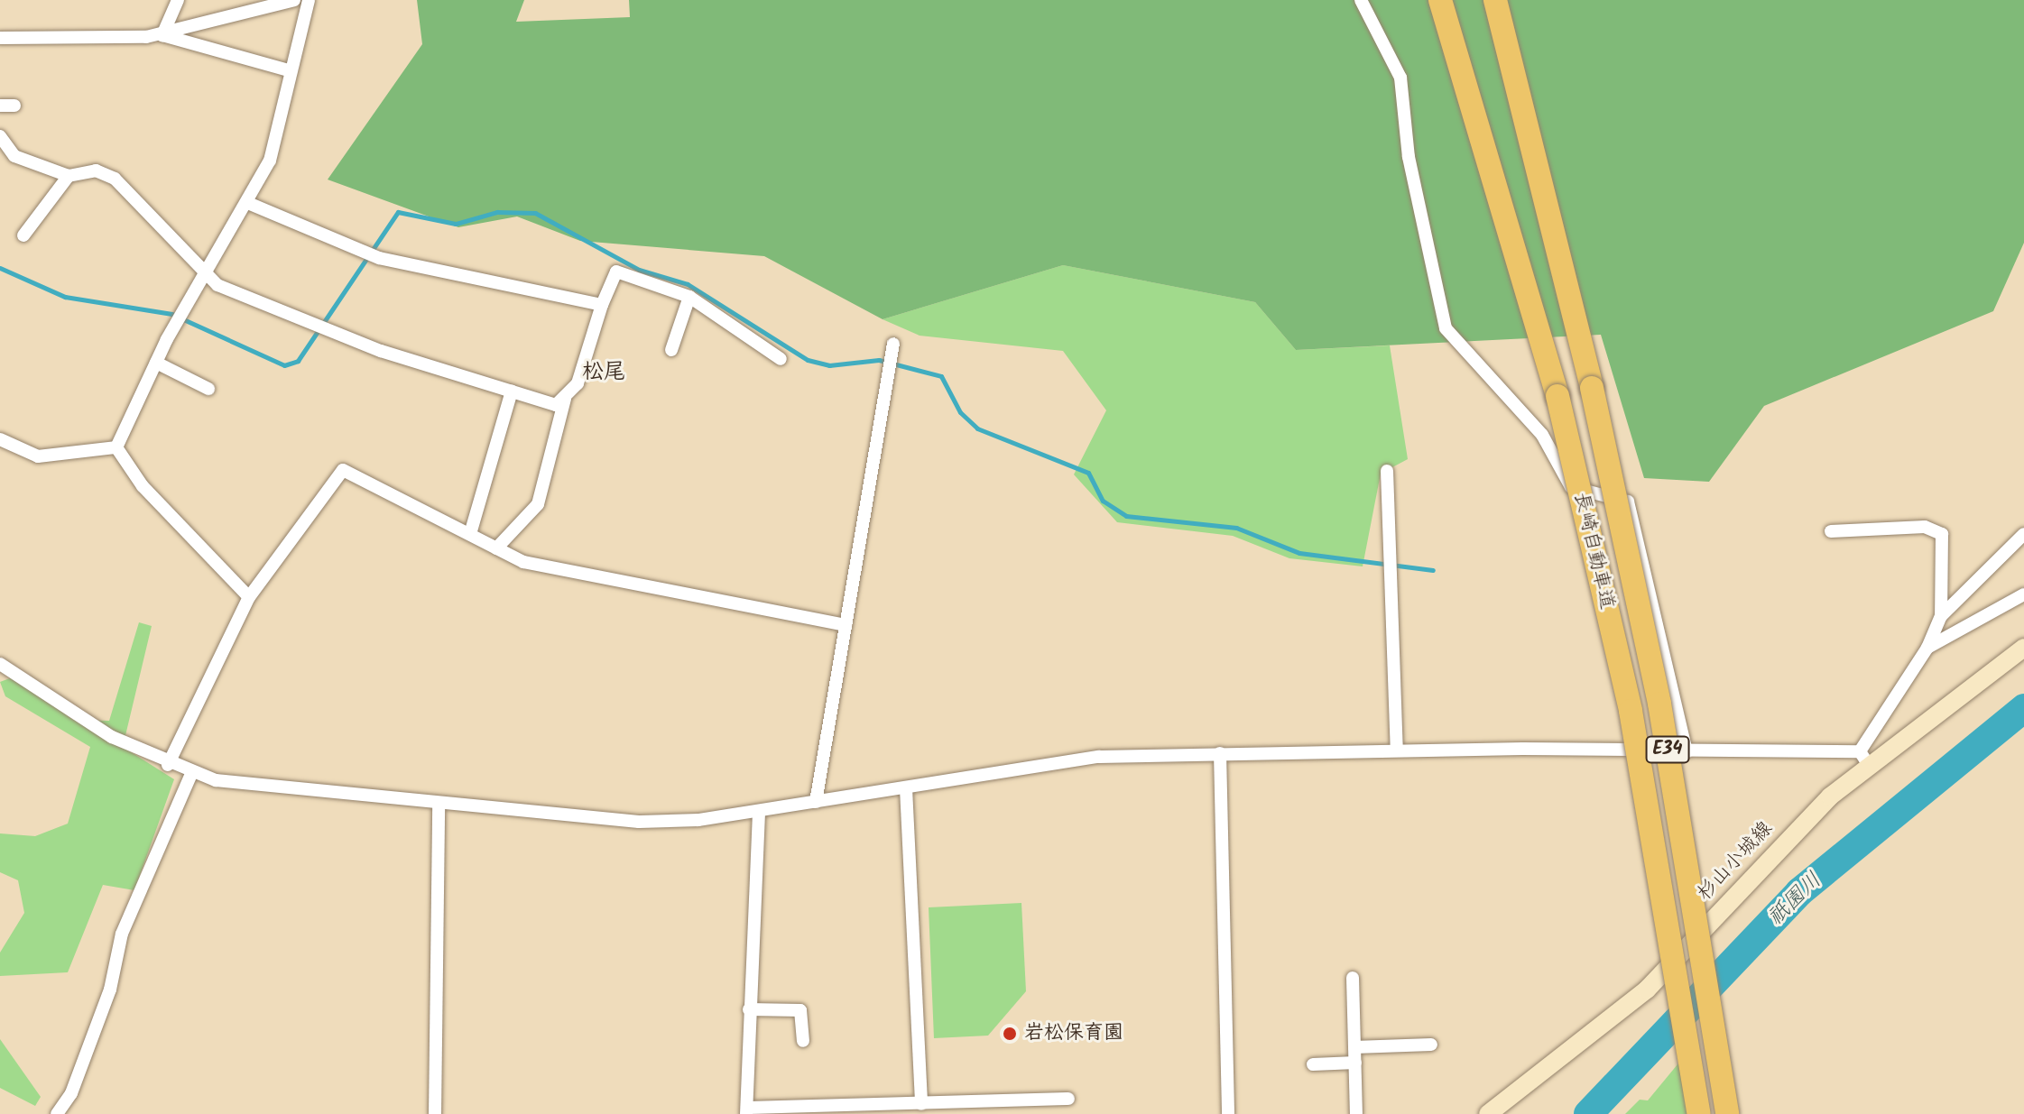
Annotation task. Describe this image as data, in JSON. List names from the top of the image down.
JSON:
{
  "streets": {
    "highway": ["長崎自動車道", "E34"],
    "main road": ["杉山小城線"]
  },
  "districts": ["松尾"],
  "water": ["祇園川"],
  "places": ["岩松保育園"]
}
